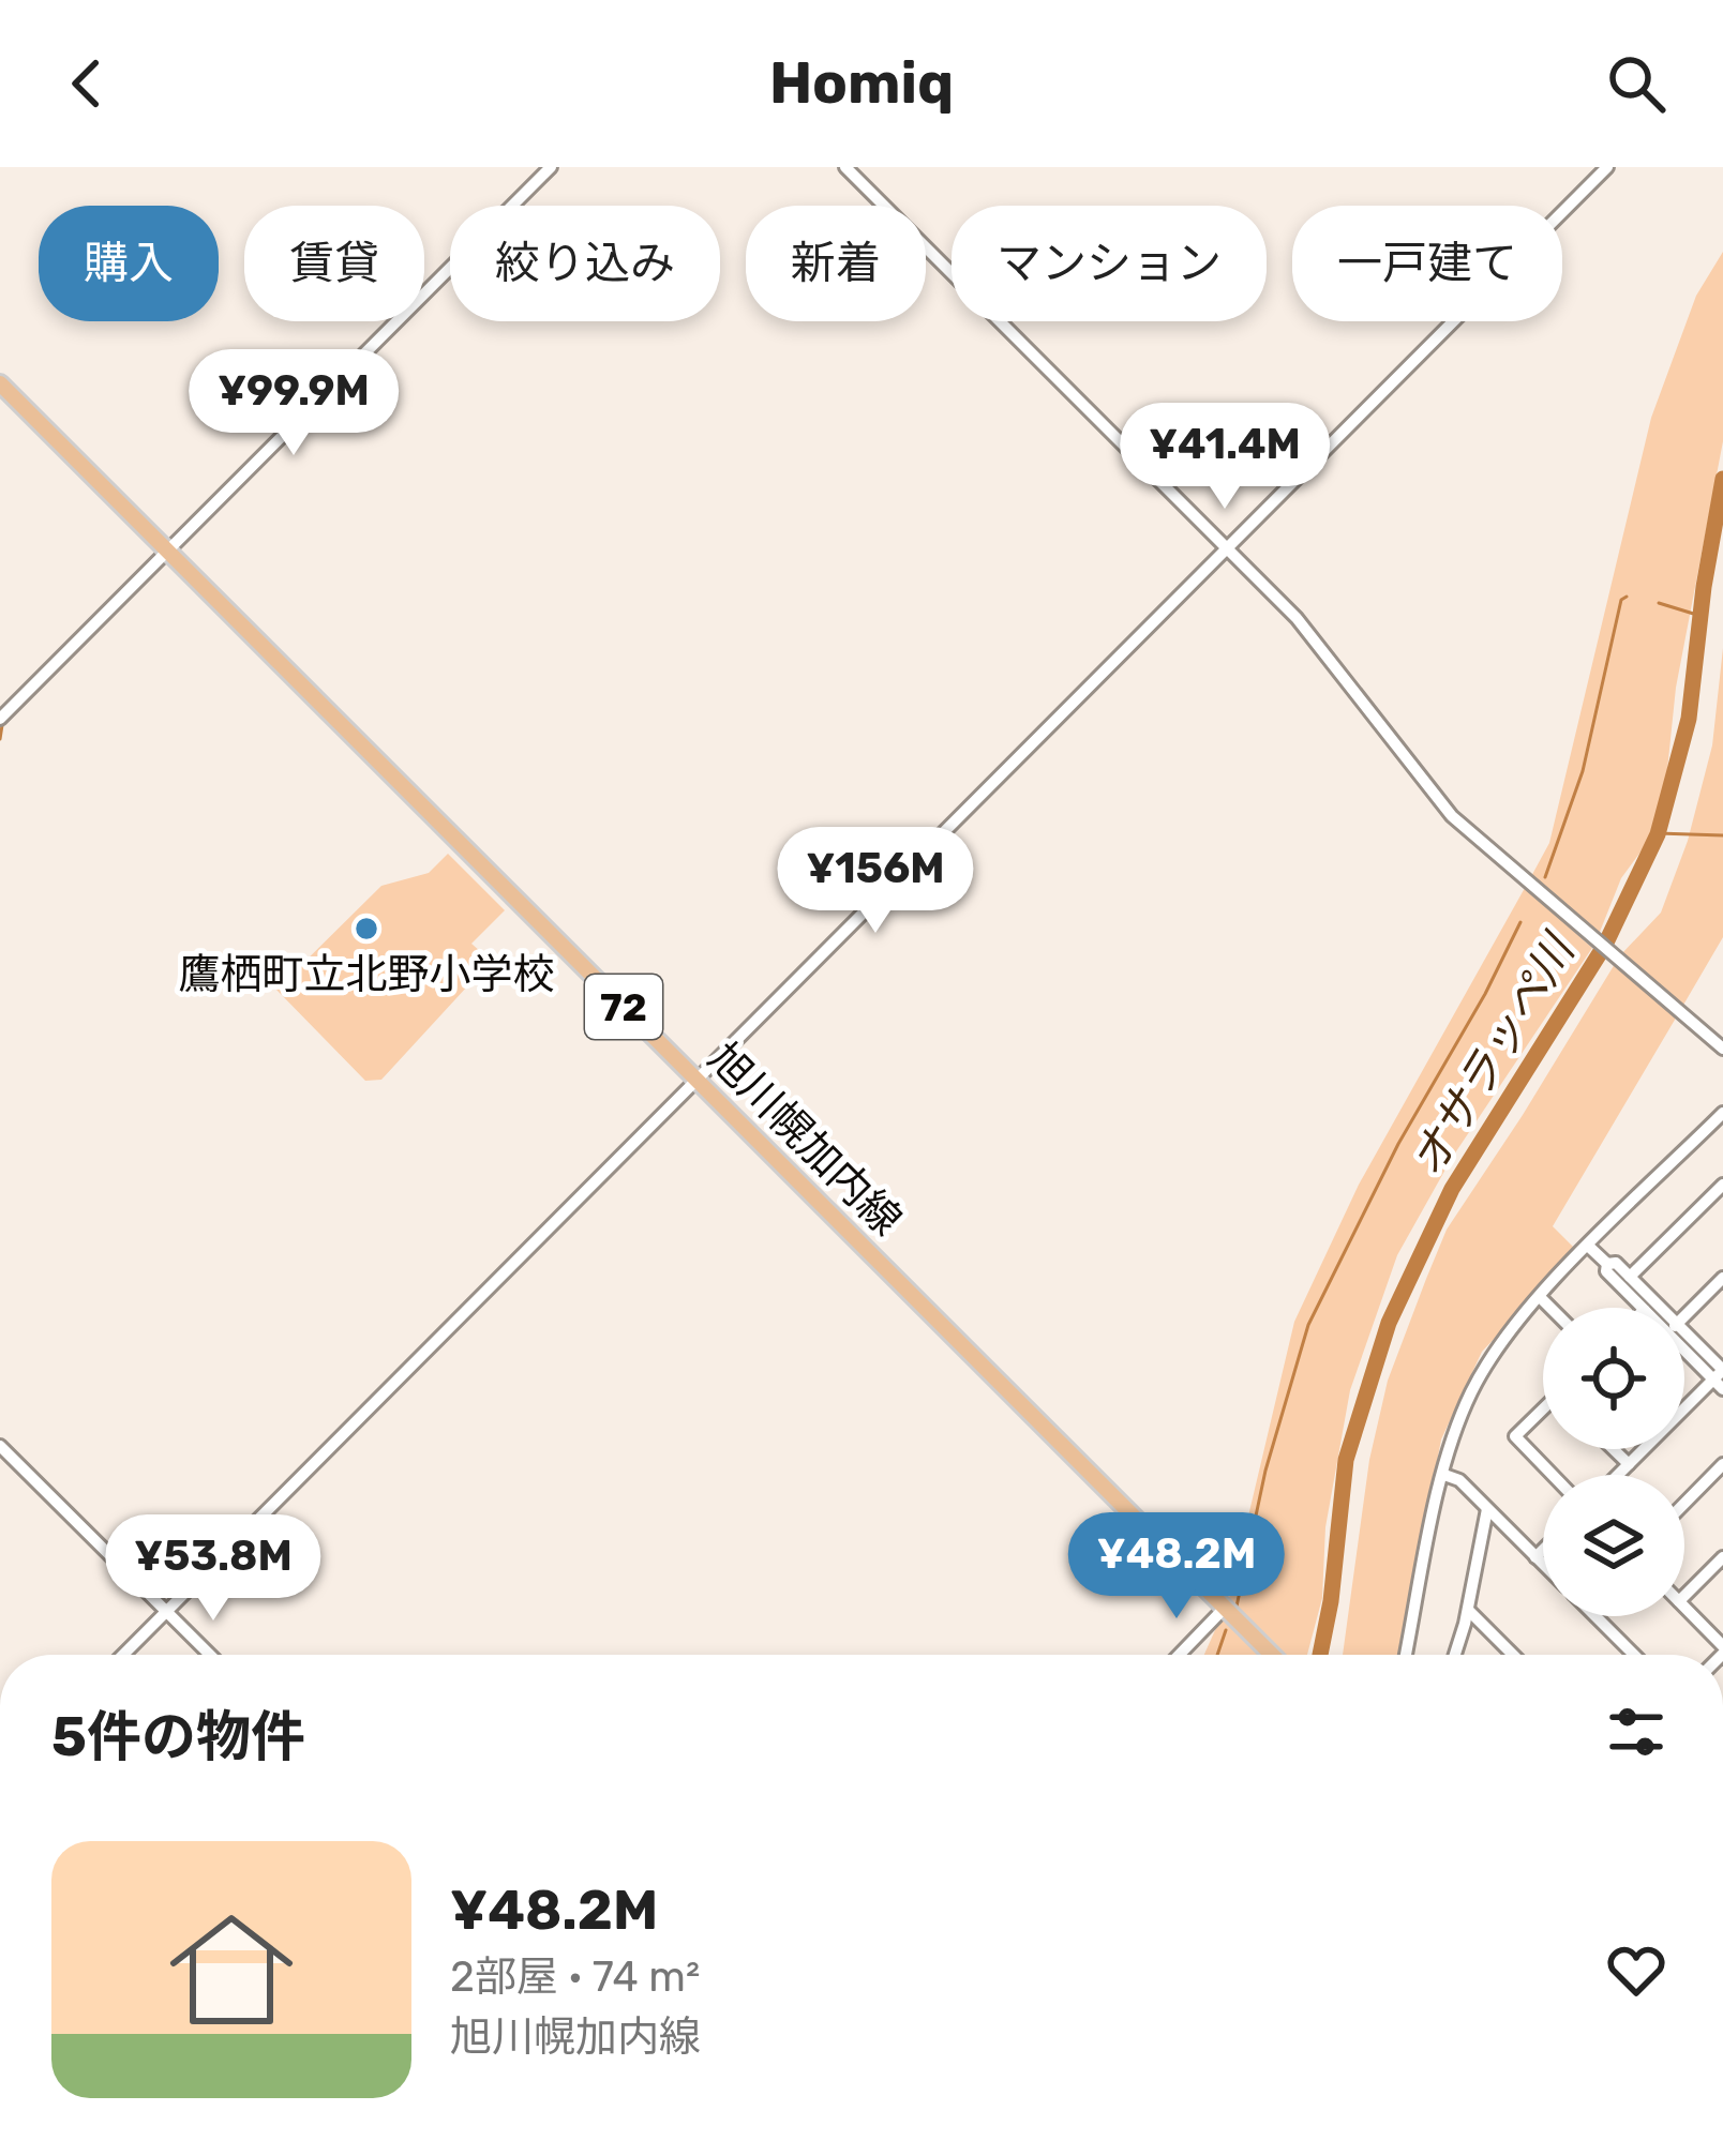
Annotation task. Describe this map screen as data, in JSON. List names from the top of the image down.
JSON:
{
  "streets": {
    "main road": ["72", "旭川幌加内線"]
  },
  "water": ["オサラッペ川"],
  "places": ["鷹栖町立北野小学校"],
  "page": {
    "header": "Homiq",
    "chip": [
      "購入",
      "賃貸",
      "絞り込み",
      "新着",
      "マンション",
      "一戸建て"
    ],
    "price": [
      "¥99.9M",
      "¥41.4M",
      "¥156M",
      "¥48.2M",
      "¥53.8M"
    ],
    "heading": "5件の物件",
    "list": [
      {
        "name": "¥48.2M",
        "note": "2部屋 · 74 m² · 旭川幌加内線"
      }
    ]
  }
}
